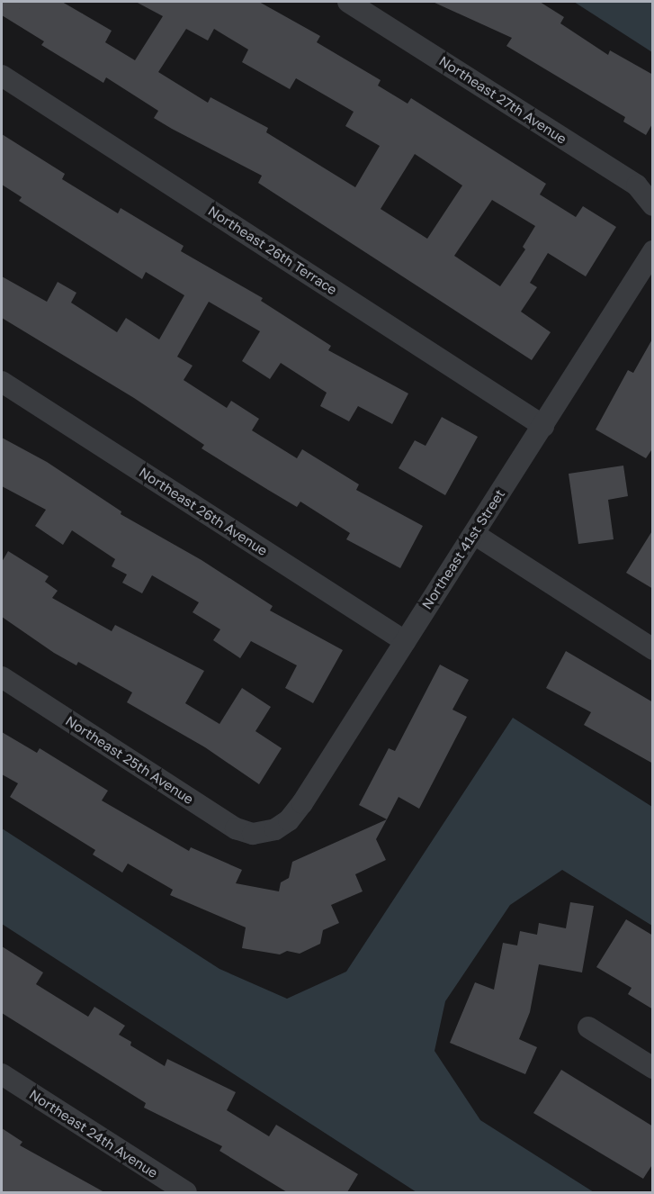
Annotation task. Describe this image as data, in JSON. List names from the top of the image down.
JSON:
{
  "streets": {
    "street": [
      "Northeast 27th Avenue",
      "Northeast 26th Terrace",
      "Northeast 26th Avenue",
      "Northeast 41st Street",
      "Northeast 25th Avenue",
      "Northeast 24th Avenue"
    ]
  },
  "crossings": [
    ["Northeast 26th Terrace", "Northeast 41st Street"],
    ["Northeast 26th Avenue", "Northeast 41st Street"],
    ["Northeast 41st Street", "Northeast 25th Avenue"]
  ]
}
